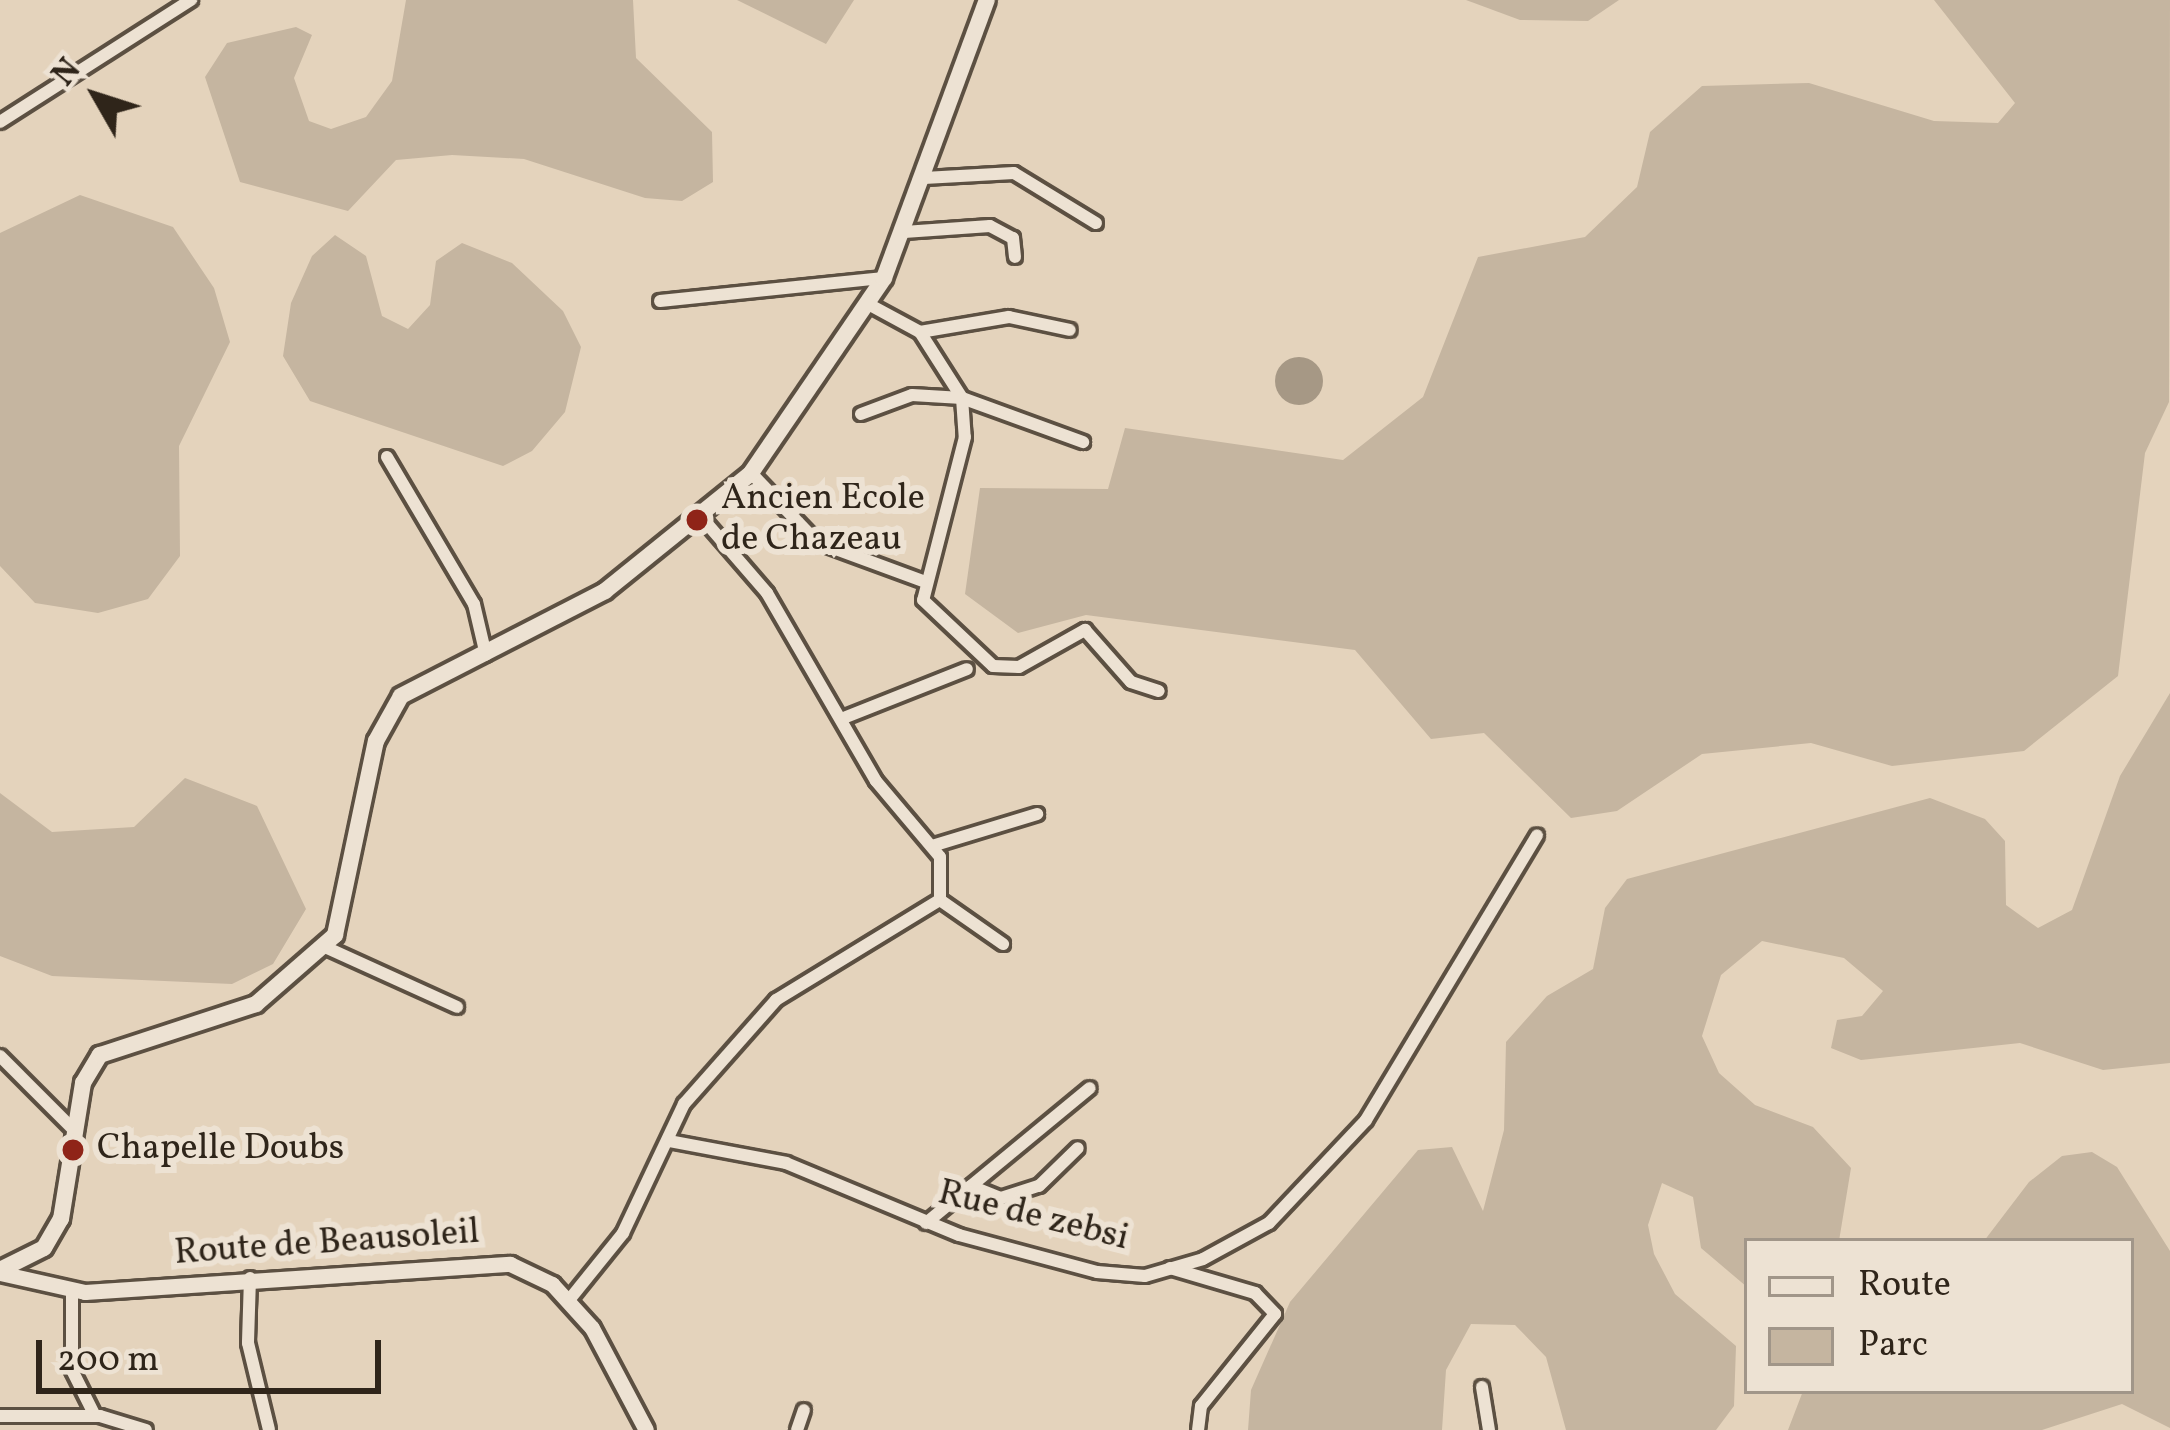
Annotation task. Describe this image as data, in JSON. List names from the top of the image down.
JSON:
{
  "streets": {
    "street": ["Rue de zebsi", "Route de Beausoleil"]
  },
  "places": ["Ancien Ecole de Chazeau", "Chapelle Doubs"],
  "legend": ["Route", "Parc"],
  "scale_bar": "200 m",
  "north": "top left"
}
